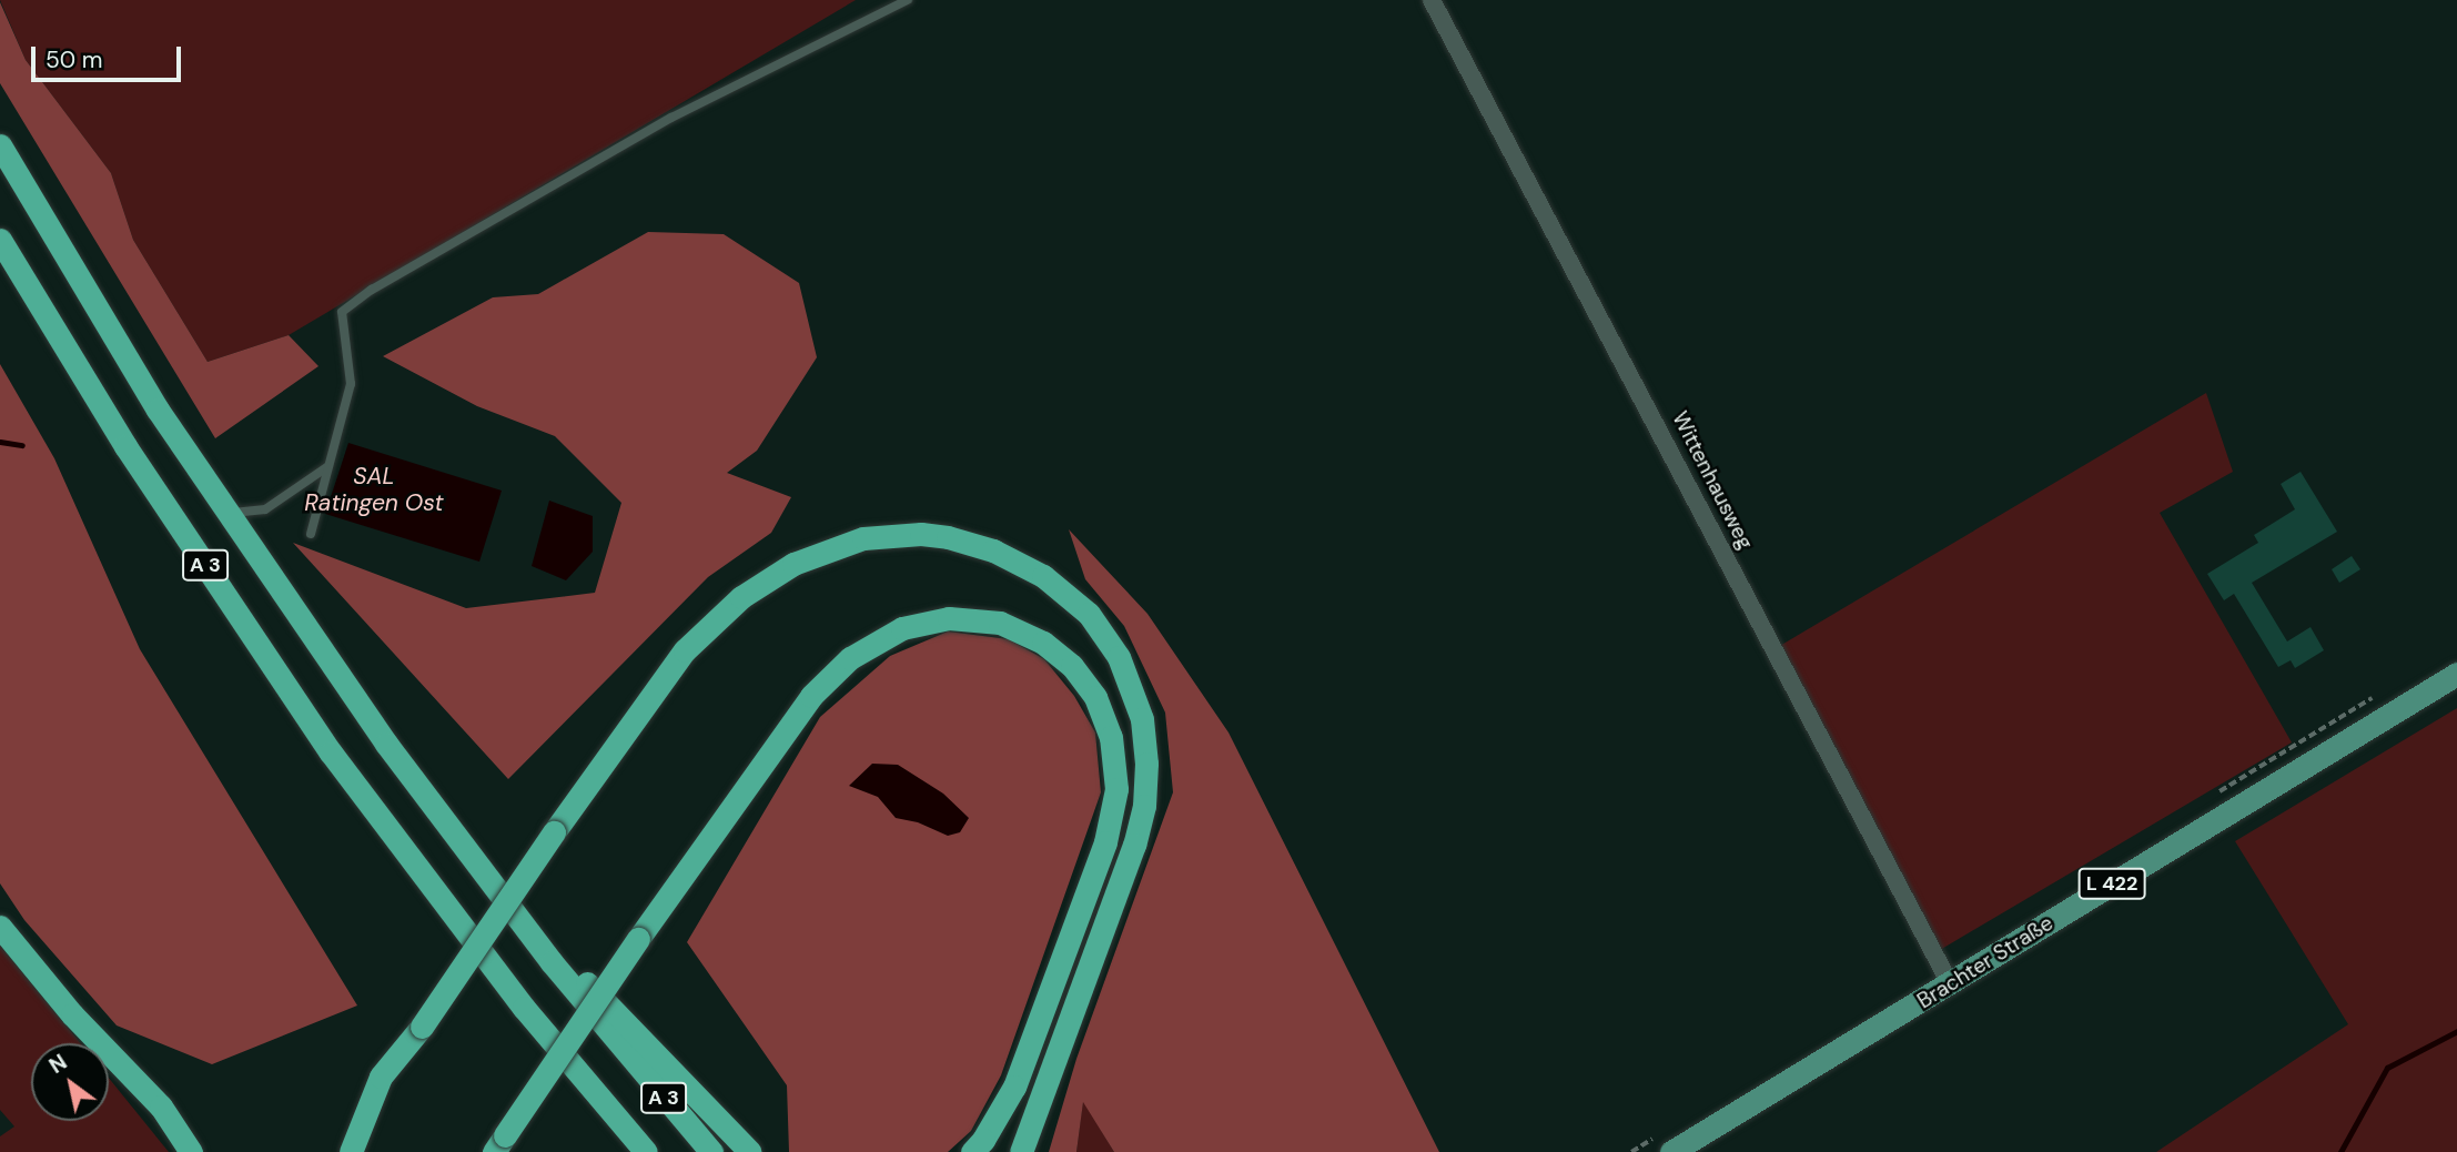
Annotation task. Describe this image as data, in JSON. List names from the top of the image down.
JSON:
{
  "streets": {
    "highway": ["A 3"],
    "main road": ["L 422", "Brachter Straße"],
    "street": ["Wittenhausweg"]
  },
  "crossings": [
    ["Wittenhausweg", "Brachter Straße"]
  ],
  "water": ["SAL Ratingen Ost"],
  "scale_bar": "50 m",
  "north": "top left"
}
